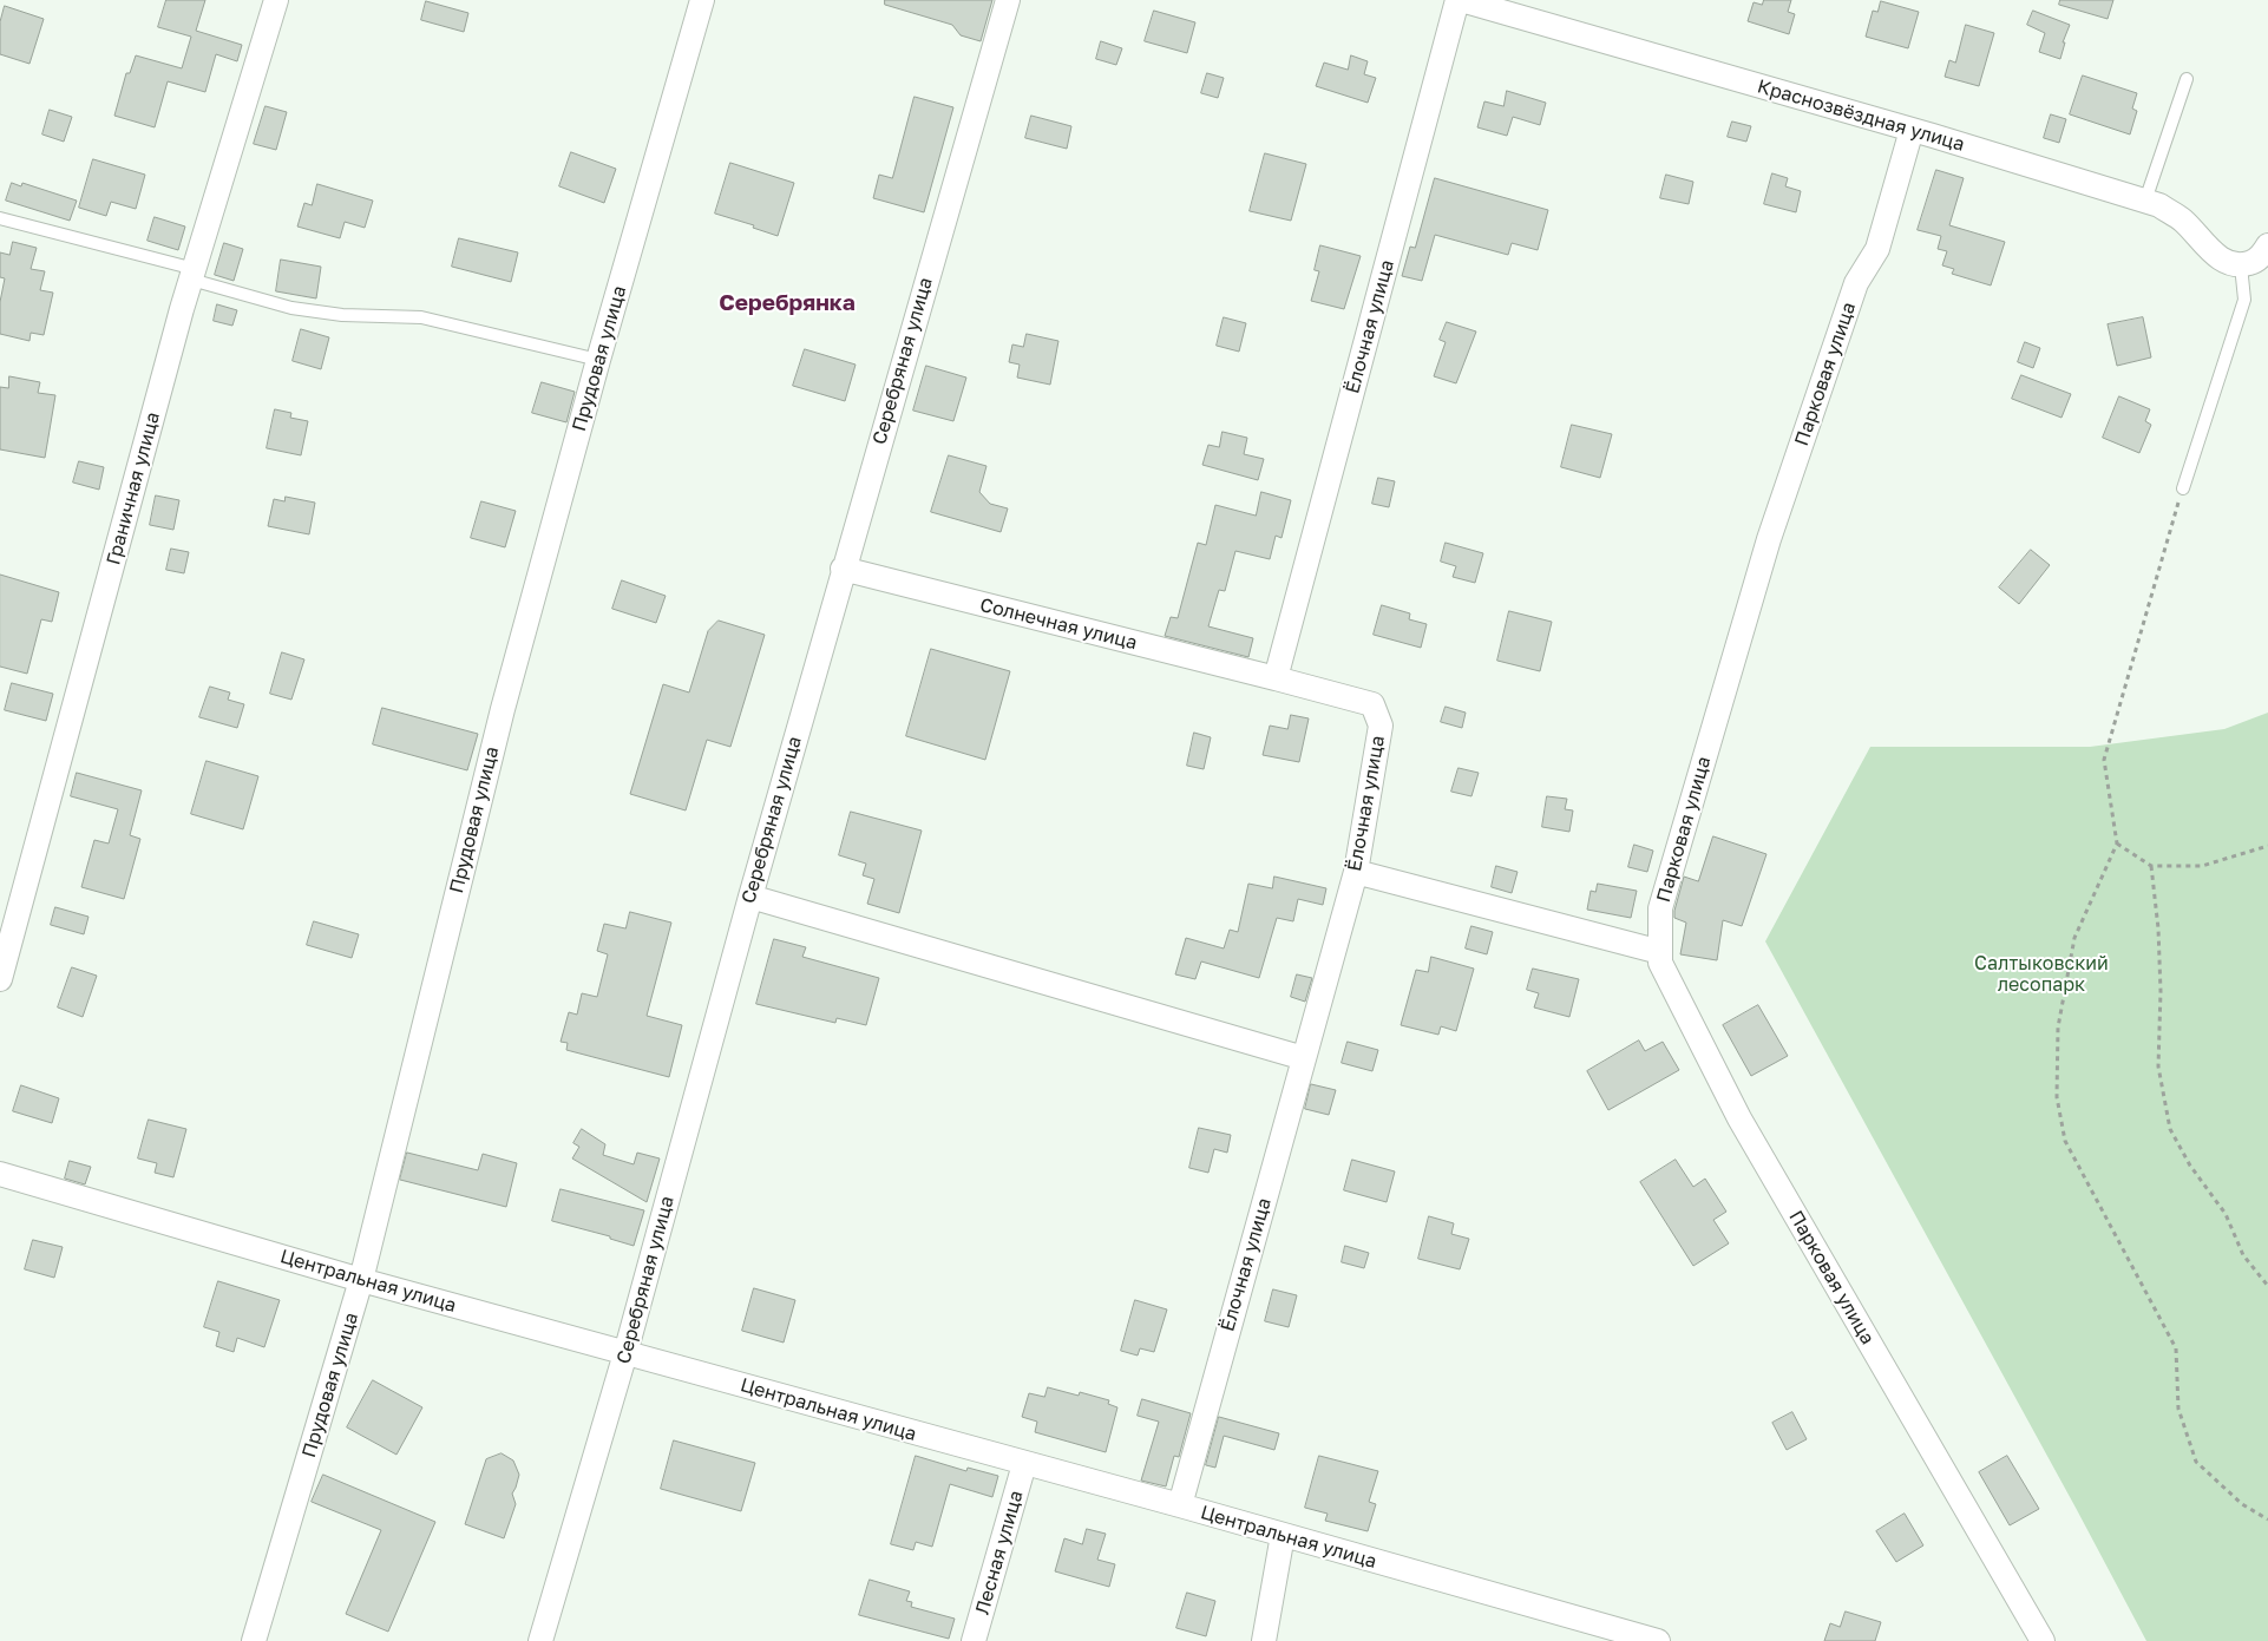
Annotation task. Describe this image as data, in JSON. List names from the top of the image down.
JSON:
{
  "streets": {
    "street": [
      "Краснозвёздная улица",
      "Ёлочная улица",
      "Прудовая улица",
      "Серебряная улица",
      "Парковая улица",
      "Граничная улица",
      "Солнечная улица",
      "Центральная улица",
      "Лесная улица"
    ]
  },
  "crossings": [
    ["Краснозвёздная улица", "Ёлочная улица"],
    ["Краснозвёздная улица", "Парковая улица"],
    ["Ёлочная улица", "Солнечная улица"],
    ["Ёлочная улица", "Центральная улица"],
    ["Прудовая улица", "Центральная улица"],
    ["Серебряная улица", "Солнечная улица"],
    ["Серебряная улица", "Центральная улица"],
    ["Центральная улица", "Лесная улица"]
  ],
  "districts": ["Серебрянка"],
  "parks": ["Салтыковский лесопарк"]
}
